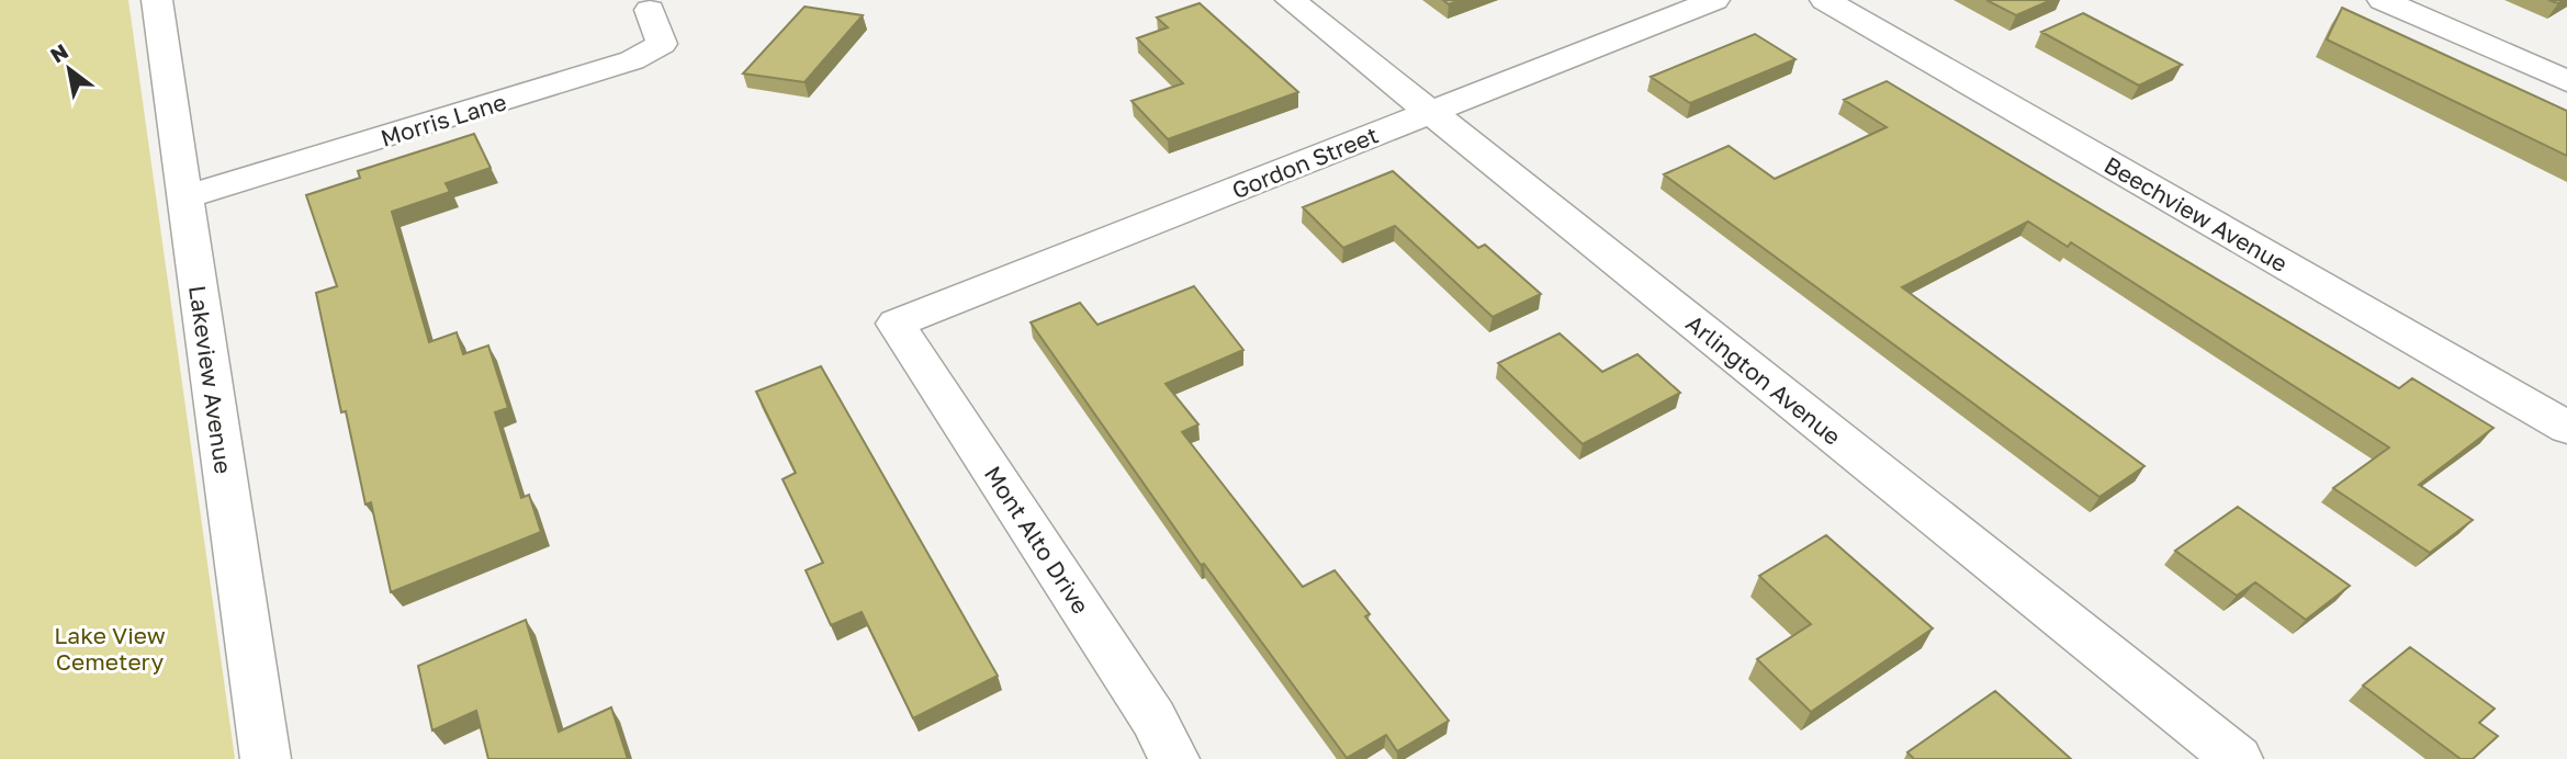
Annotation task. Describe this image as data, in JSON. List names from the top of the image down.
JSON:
{
  "streets": {
    "street": [
      "Morris Lane",
      "Gordon Street",
      "Beechview Avenue",
      "Lakeview Avenue",
      "Arlington Avenue",
      "Mont Alto Drive"
    ]
  },
  "crossings": [
    ["Morris Lane", "Lakeview Avenue"],
    ["Gordon Street", "Arlington Avenue"],
    ["Gordon Street", "Mont Alto Drive"]
  ],
  "parks": ["Lake View Cemetery"],
  "north": "top left"
}
